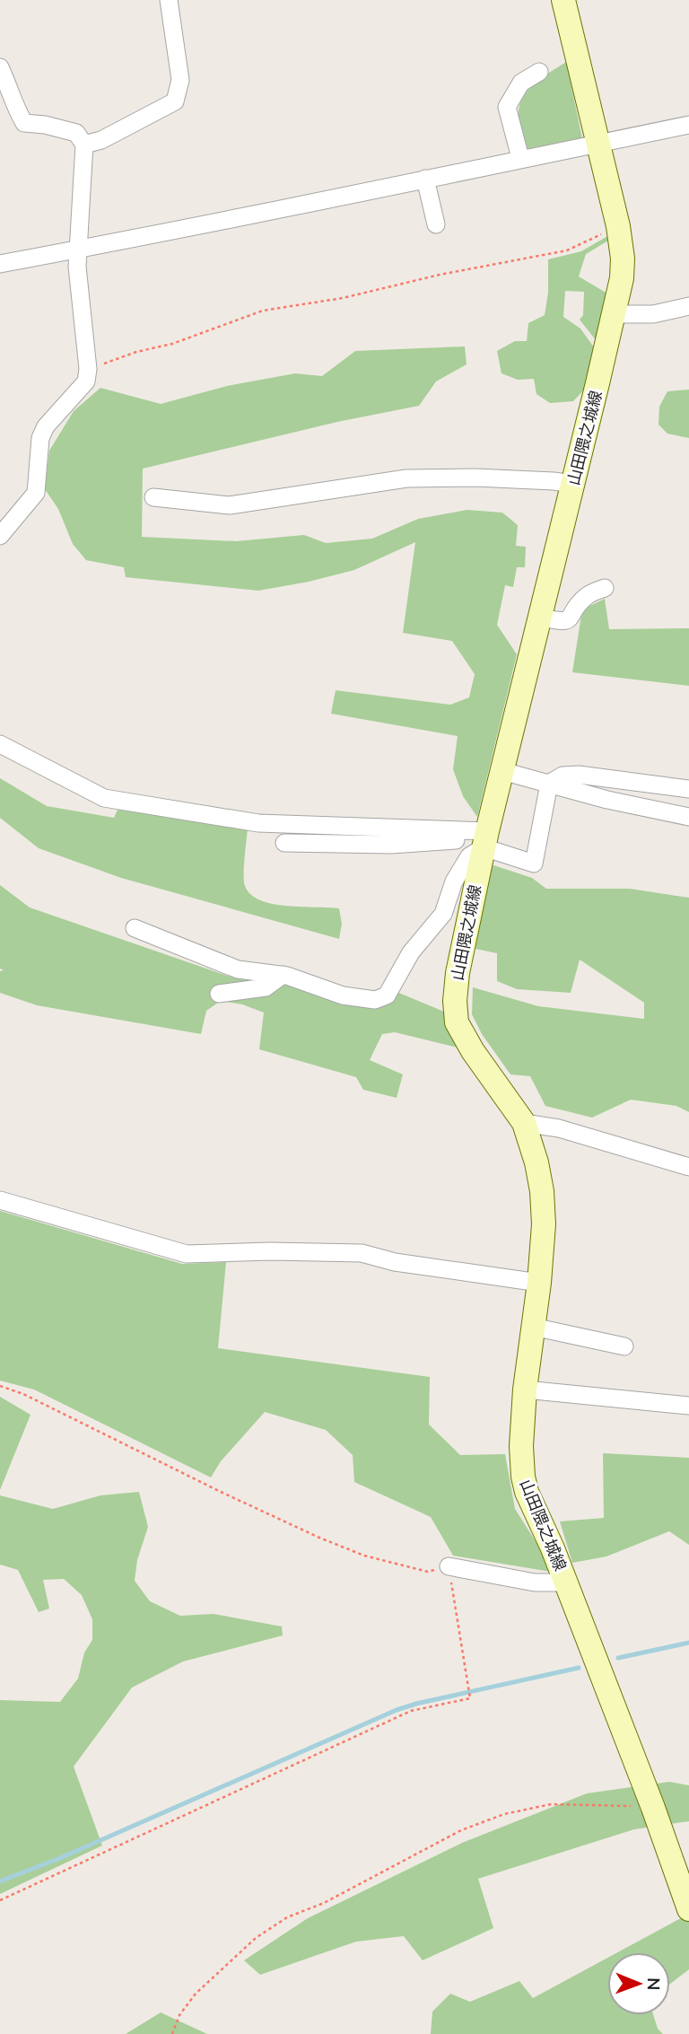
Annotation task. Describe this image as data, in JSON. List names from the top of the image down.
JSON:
{
  "streets": {
    "main road": ["山田隈之城線"]
  },
  "north": "right"
}
